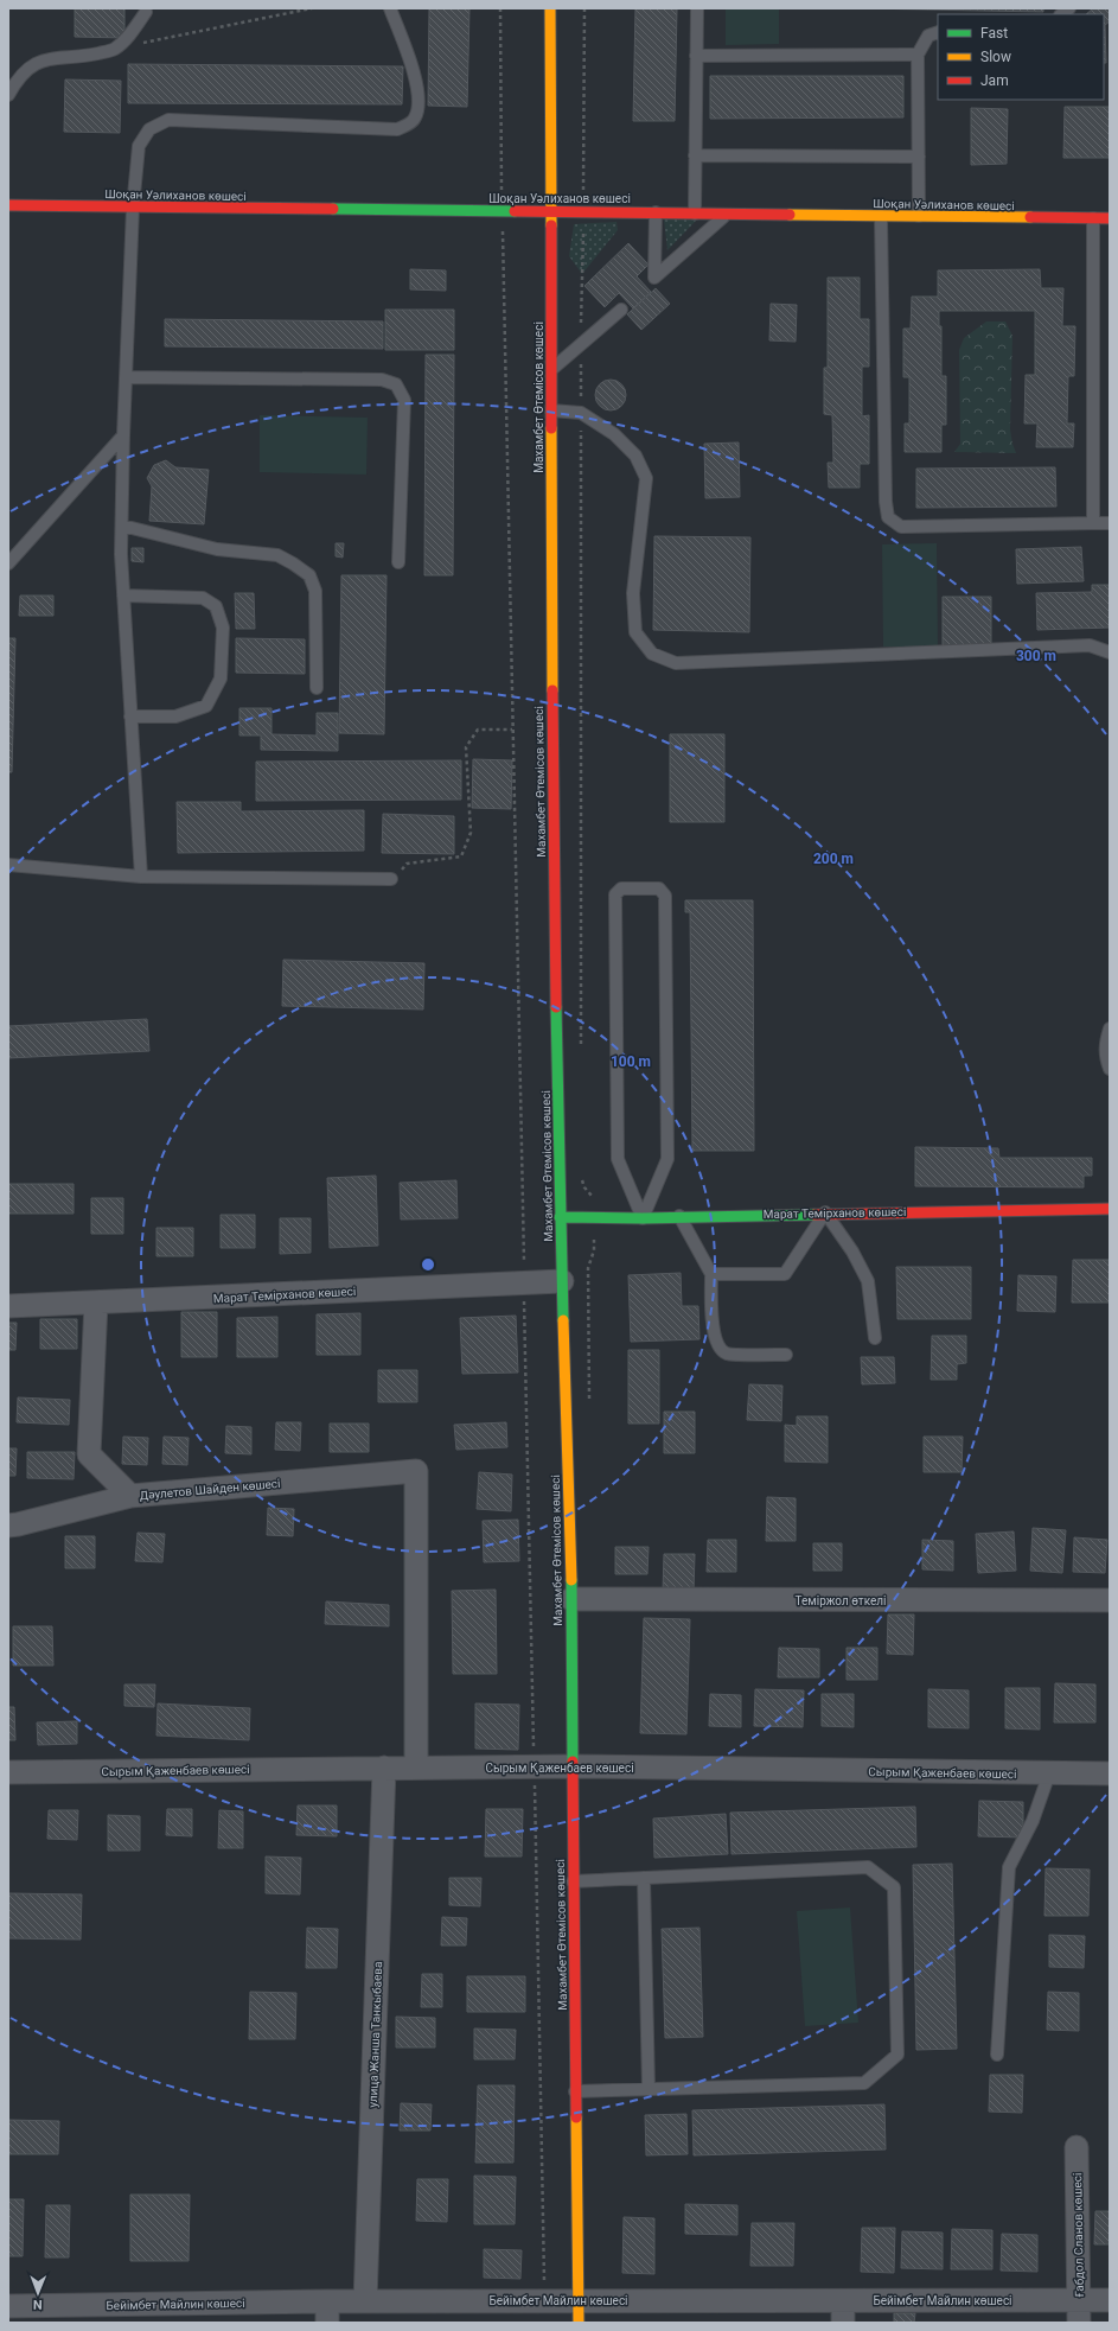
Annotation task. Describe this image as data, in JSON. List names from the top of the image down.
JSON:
{
  "streets": {
    "main road": ["Шоқан Уәлиханов көшесі", "Махамбет Өтемісов көшесі", "Марат Темірханов көшесі"],
    "street": [
      "Дәулетов Шайден көшесі",
      "Теміржол өткелі",
      "Сырым Қаженбаев көшесі",
      "улица Жанша Танкыбаева",
      "Ғабдол Сланов көшесі",
      "Бейімбет Майлин көшесі"
    ]
  },
  "crossings": [
    ["Шоқан Уәлиханов көшесі", "Махамбет Өтемісов көшесі"],
    ["Махамбет Өтемісов көшесі", "Марат Темірханов көшесі"],
    ["Махамбет Өтемісов көшесі", "Теміржол өткелі"],
    ["Махамбет Өтемісов көшесі", "Сырым Қаженбаев көшесі"],
    ["Махамбет Өтемісов көшесі", "Бейімбет Майлин көшесі"],
    ["Дәулетов Шайден көшесі", "Сырым Қаженбаев көшесі"],
    ["Сырым Қаженбаев көшесі", "улица Жанша Танкыбаева"],
    ["улица Жанша Танкыбаева", "Бейімбет Майлин көшесі"],
    ["Ғабдол Сланов көшесі", "Бейімбет Майлин көшесі"]
  ],
  "legend": ["Fast", "Slow", "Jam"],
  "north": "bottom",
  "rings": ["300 m", "200 m", "100 m"]
}
